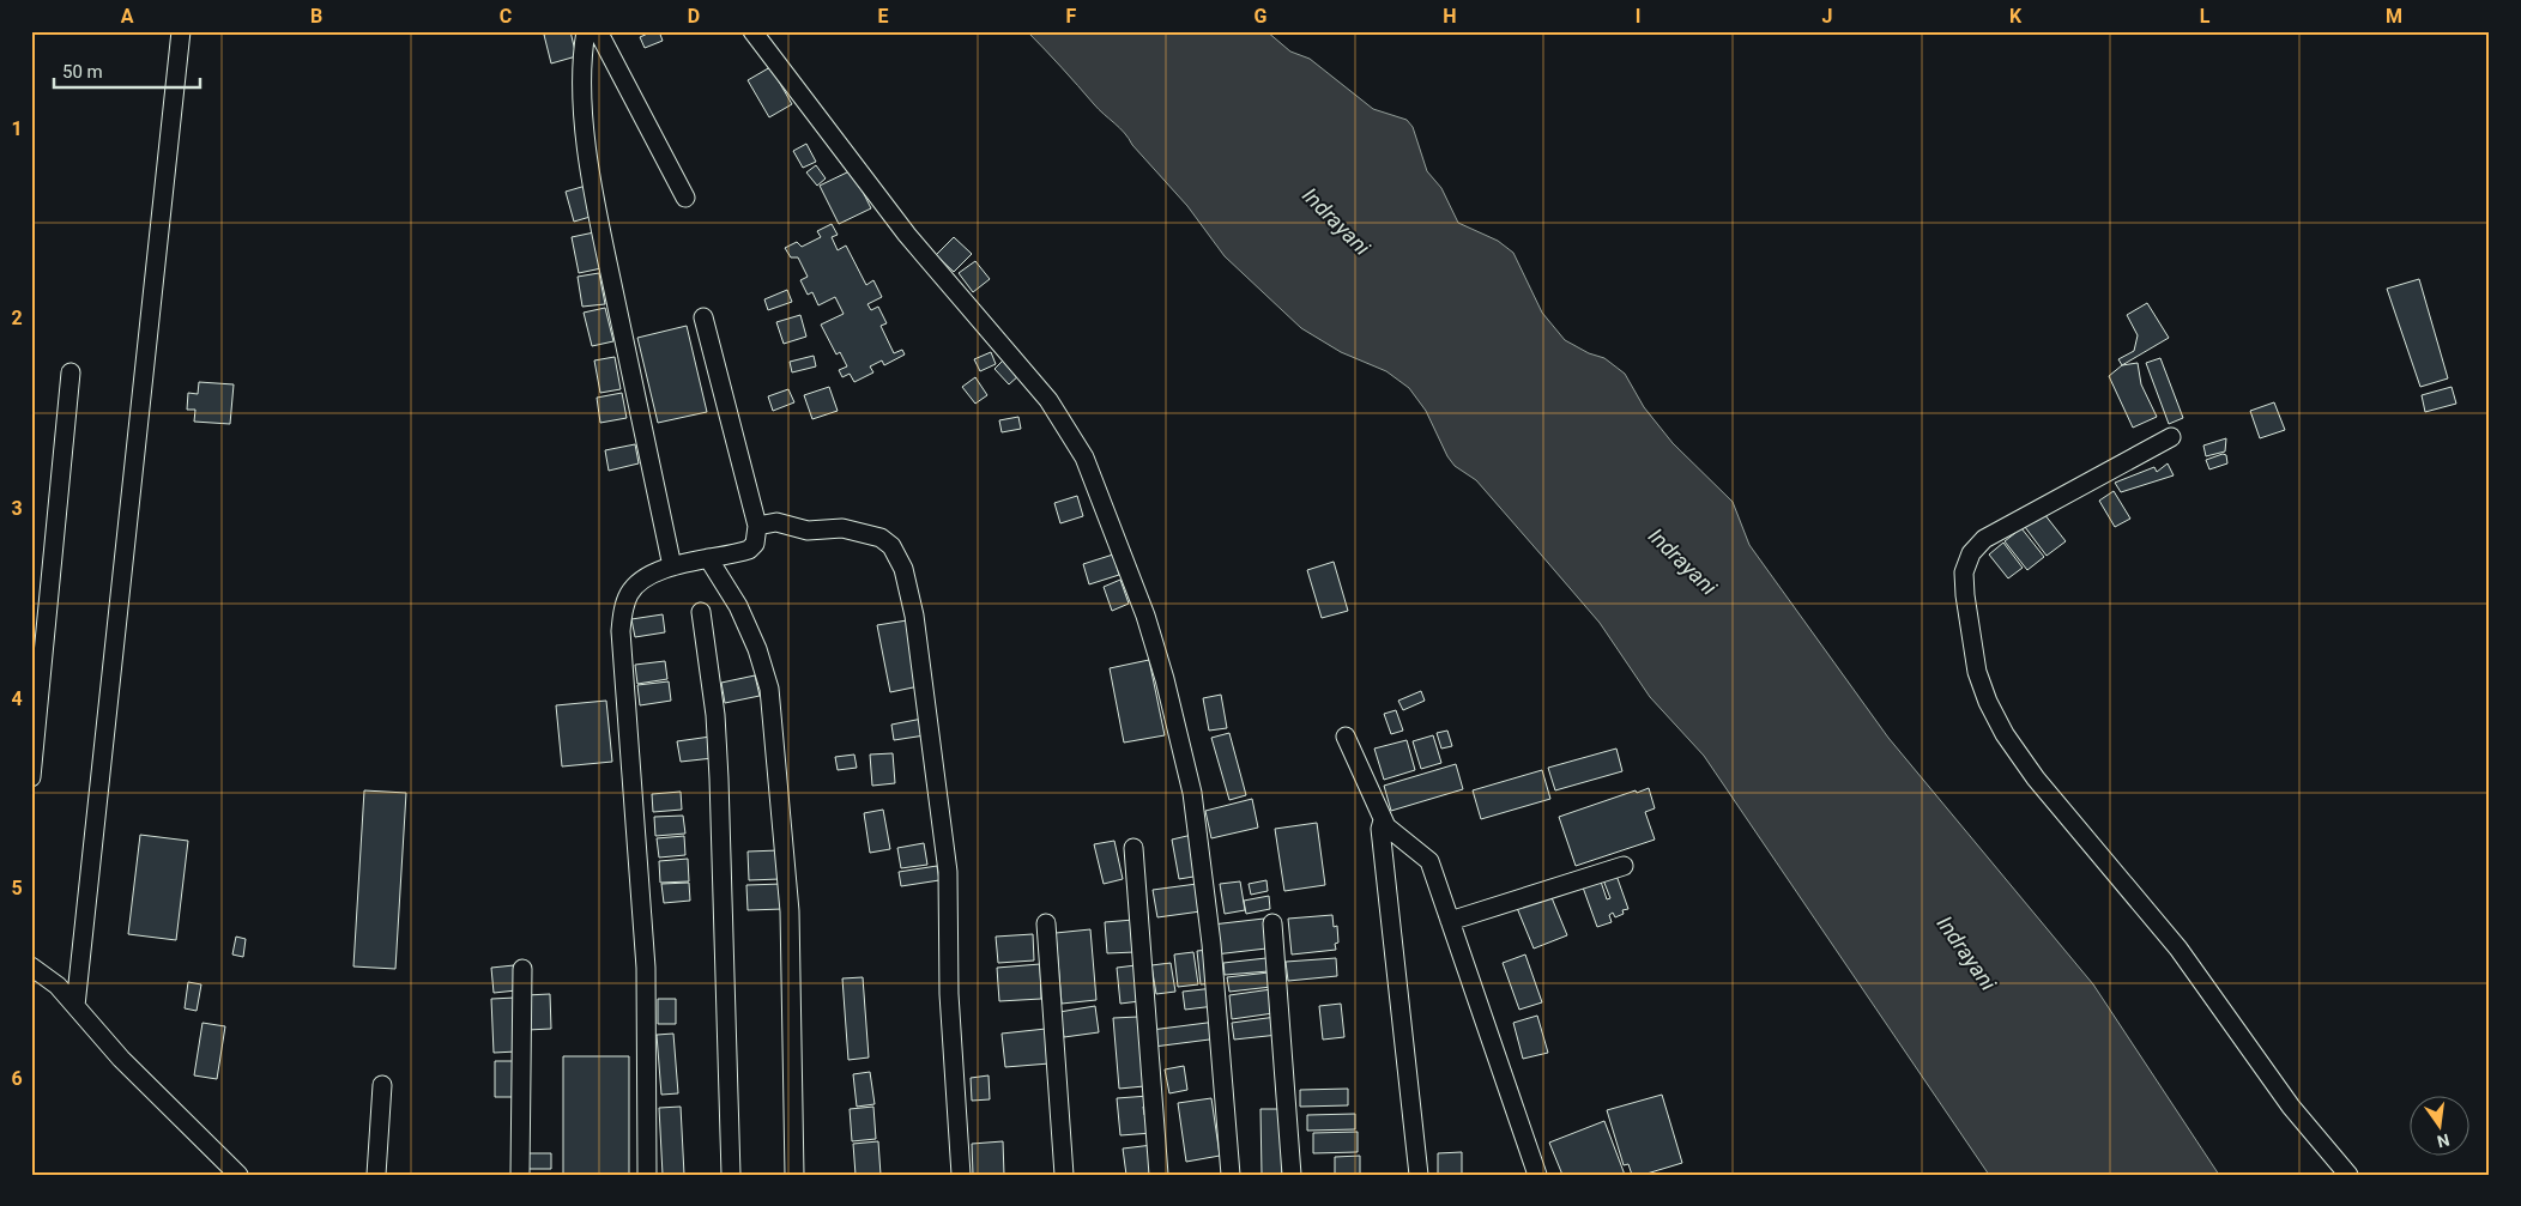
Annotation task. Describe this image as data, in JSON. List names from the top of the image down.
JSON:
{
  "water": ["Indrayani"],
  "scale_bar": "50 m",
  "north": "bottom",
  "grid": {
    "columns": [
      "A",
      "B",
      "C",
      "D",
      "E",
      "F",
      "G",
      "H",
      "I",
      "J",
      "K",
      "L",
      "M"
    ],
    "rows": [
      "1",
      "2",
      "3",
      "4",
      "5",
      "6"
    ]
  }
}
